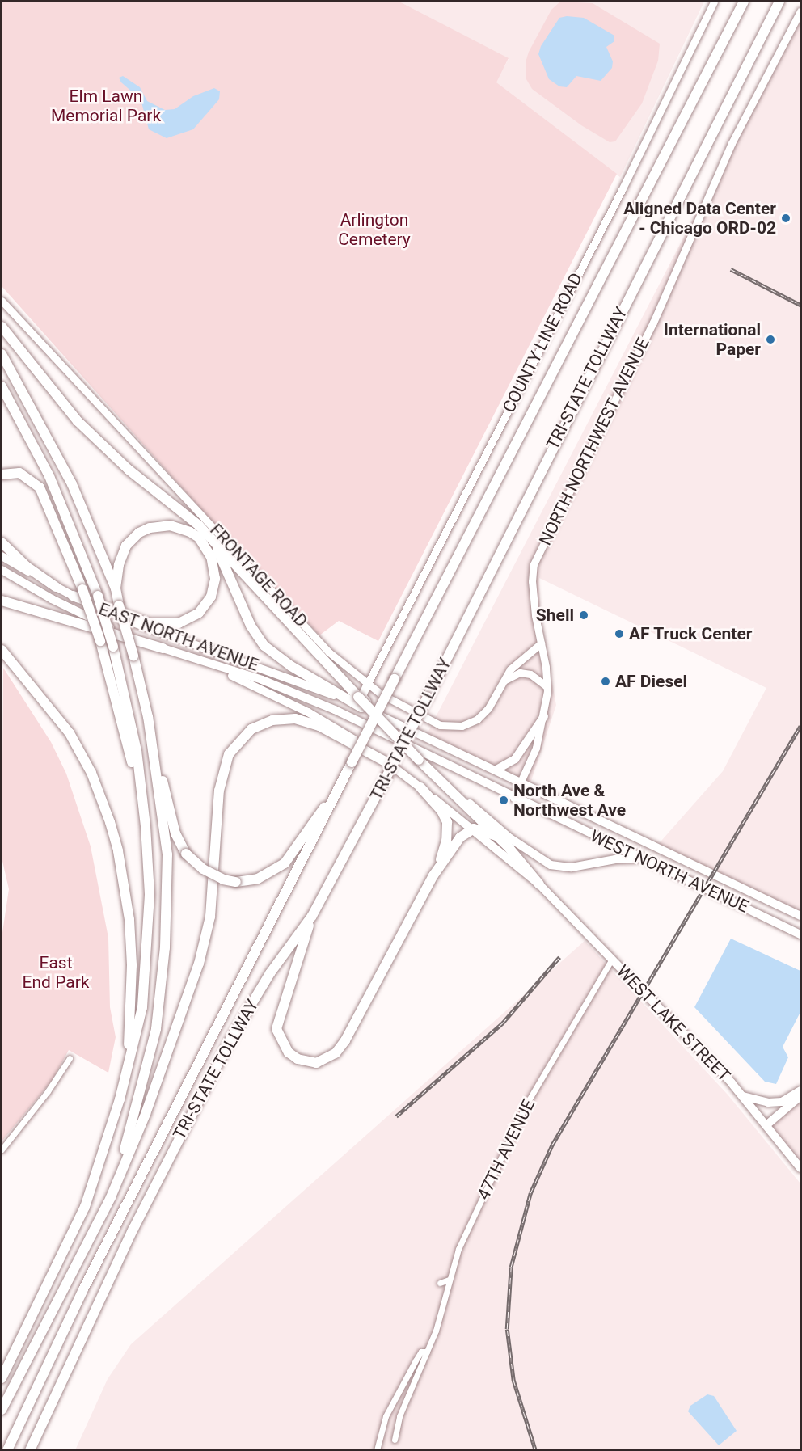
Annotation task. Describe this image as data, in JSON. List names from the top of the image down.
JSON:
{
  "streets": {
    "highway": ["TRI-STATE TOLLWAY"],
    "main road": ["EAST NORTH AVENUE", "WEST NORTH AVENUE", "WEST LAKE STREET"],
    "street": [
      "COUNTY LINE ROAD",
      "NORTH NORTHWEST AVENUE",
      "FRONTAGE ROAD",
      "47TH AVENUE"
    ]
  },
  "crossings": [
    ["COUNTY LINE ROAD", "FRONTAGE ROAD"],
    ["NORTH NORTHWEST AVENUE", "FRONTAGE ROAD"],
    ["NORTH NORTHWEST AVENUE", "WEST NORTH AVENUE"],
    ["EAST NORTH AVENUE", "WEST NORTH AVENUE"],
    ["EAST NORTH AVENUE", "WEST LAKE STREET"],
    ["WEST LAKE STREET", "47TH AVENUE"]
  ],
  "parks": ["Elm Lawn Memorial Park", "Arlington Cemetery", "East End Park"],
  "places": [
    "Aligned Data Center - Chicago ORD-02",
    "International Paper",
    "Shell",
    "AF Truck Center",
    "AF Diesel",
    "North Ave & Northwest Ave"
  ]
}
